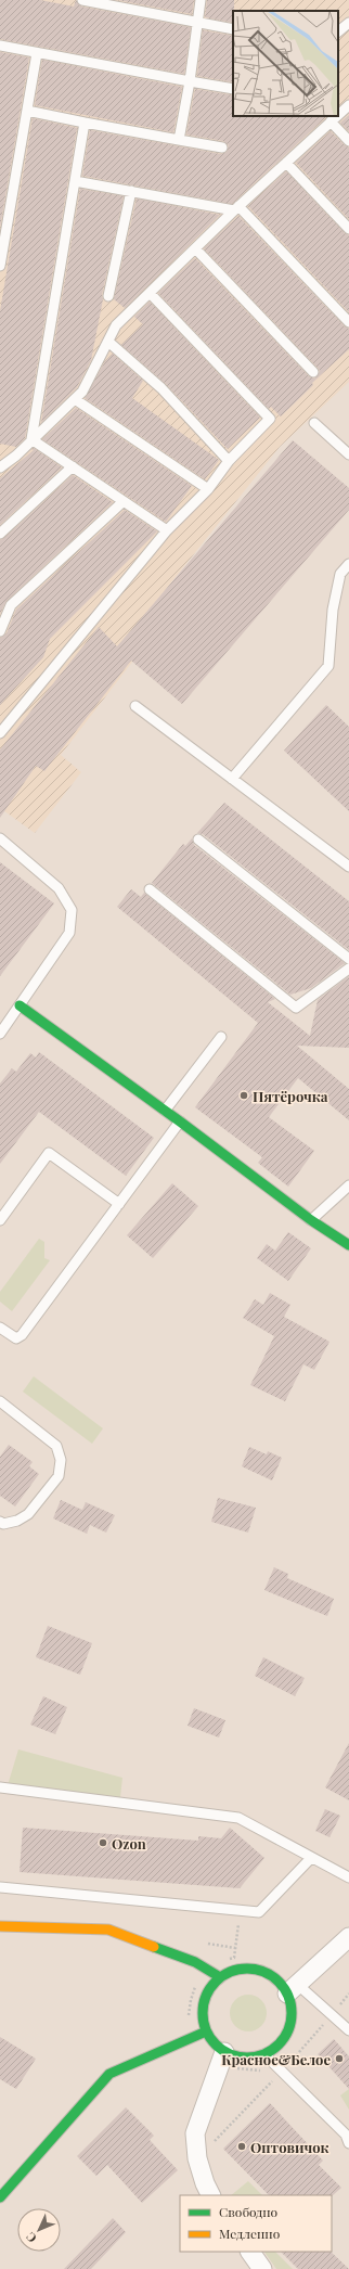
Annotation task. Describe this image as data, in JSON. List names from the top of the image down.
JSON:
{
  "places": [
    "Пятёрочка",
    "Ozon",
    "Красное&Белое",
    "Оптовичок"
  ],
  "legend": ["Свободно", "Медленно"],
  "north": "bottom left"
}
